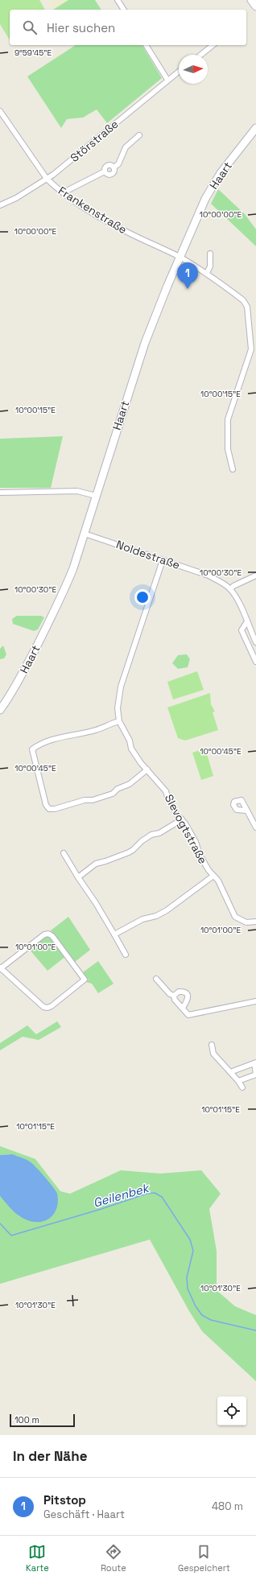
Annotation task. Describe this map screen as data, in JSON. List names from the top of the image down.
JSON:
{
  "streets": {
    "main road": ["Haart"],
    "street": [
      "Störstraße",
      "Frankenstraße",
      "Noldestraße",
      "Slevogtstraße"
    ]
  },
  "crossings": [
    ["Störstraße", "Frankenstraße"],
    ["Haart", "Frankenstraße"],
    ["Haart", "Noldestraße"],
    ["Noldestraße", "Slevogtstraße"]
  ],
  "water": ["Geilenbek"],
  "scale_bar": "100 m",
  "north": "right",
  "page": {
    "search": "Hier suchen",
    "pins": "1",
    "scale": "100 m",
    "heading": "In der Nähe",
    "list": [
      {
        "mark": "1",
        "name": "Pitstop",
        "note": "Geschäft · Haart",
        "value": "480 m"
      }
    ],
    "nav": ["Karte", "Route", "Gespeichert"]
  },
  "coordinates": [
    "9°59'45\"E",
    "10°00'00\"E",
    "10°00'15\"E",
    "10°00'30\"E",
    "10°00'45\"E",
    "10°01'00\"E",
    "10°01'15\"E",
    "10°01'30\"E"
  ]
}
